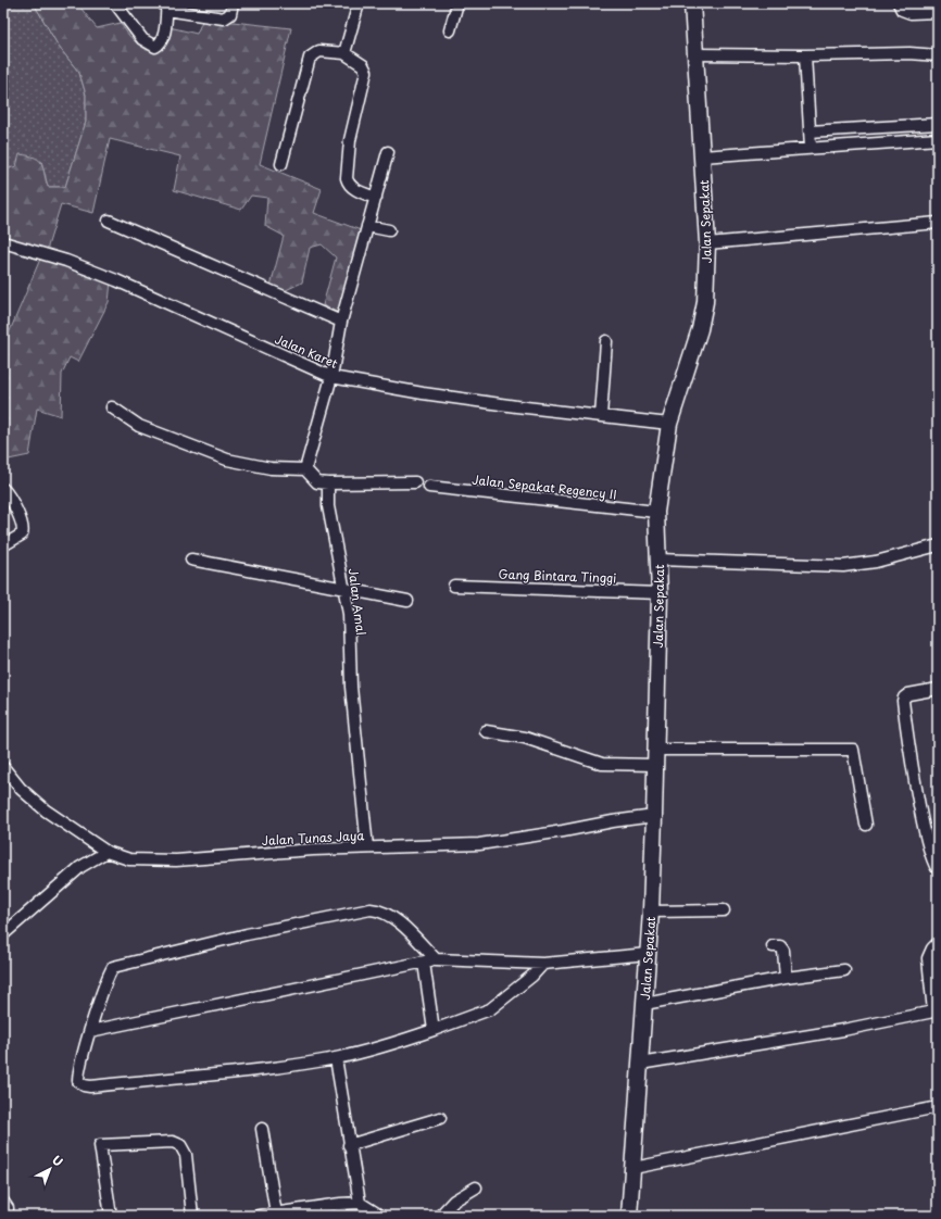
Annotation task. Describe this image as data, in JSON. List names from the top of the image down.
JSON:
{
  "streets": {
    "main road": ["Jalan Sepakat"],
    "street": [
      "Jalan Karet",
      "Jalan Sepakat Regency II",
      "Gang Bintara Tinggi",
      "Jalan Amal",
      "Jalan Tunas Jaya"
    ]
  },
  "crossings": [
    ["Jalan Sepakat", "Jalan Karet"],
    ["Jalan Sepakat", "Jalan Sepakat Regency II"],
    ["Jalan Sepakat", "Gang Bintara Tinggi"],
    ["Jalan Sepakat", "Jalan Tunas Jaya"],
    ["Jalan Amal", "Jalan Tunas Jaya"]
  ],
  "north": "top right"
}
